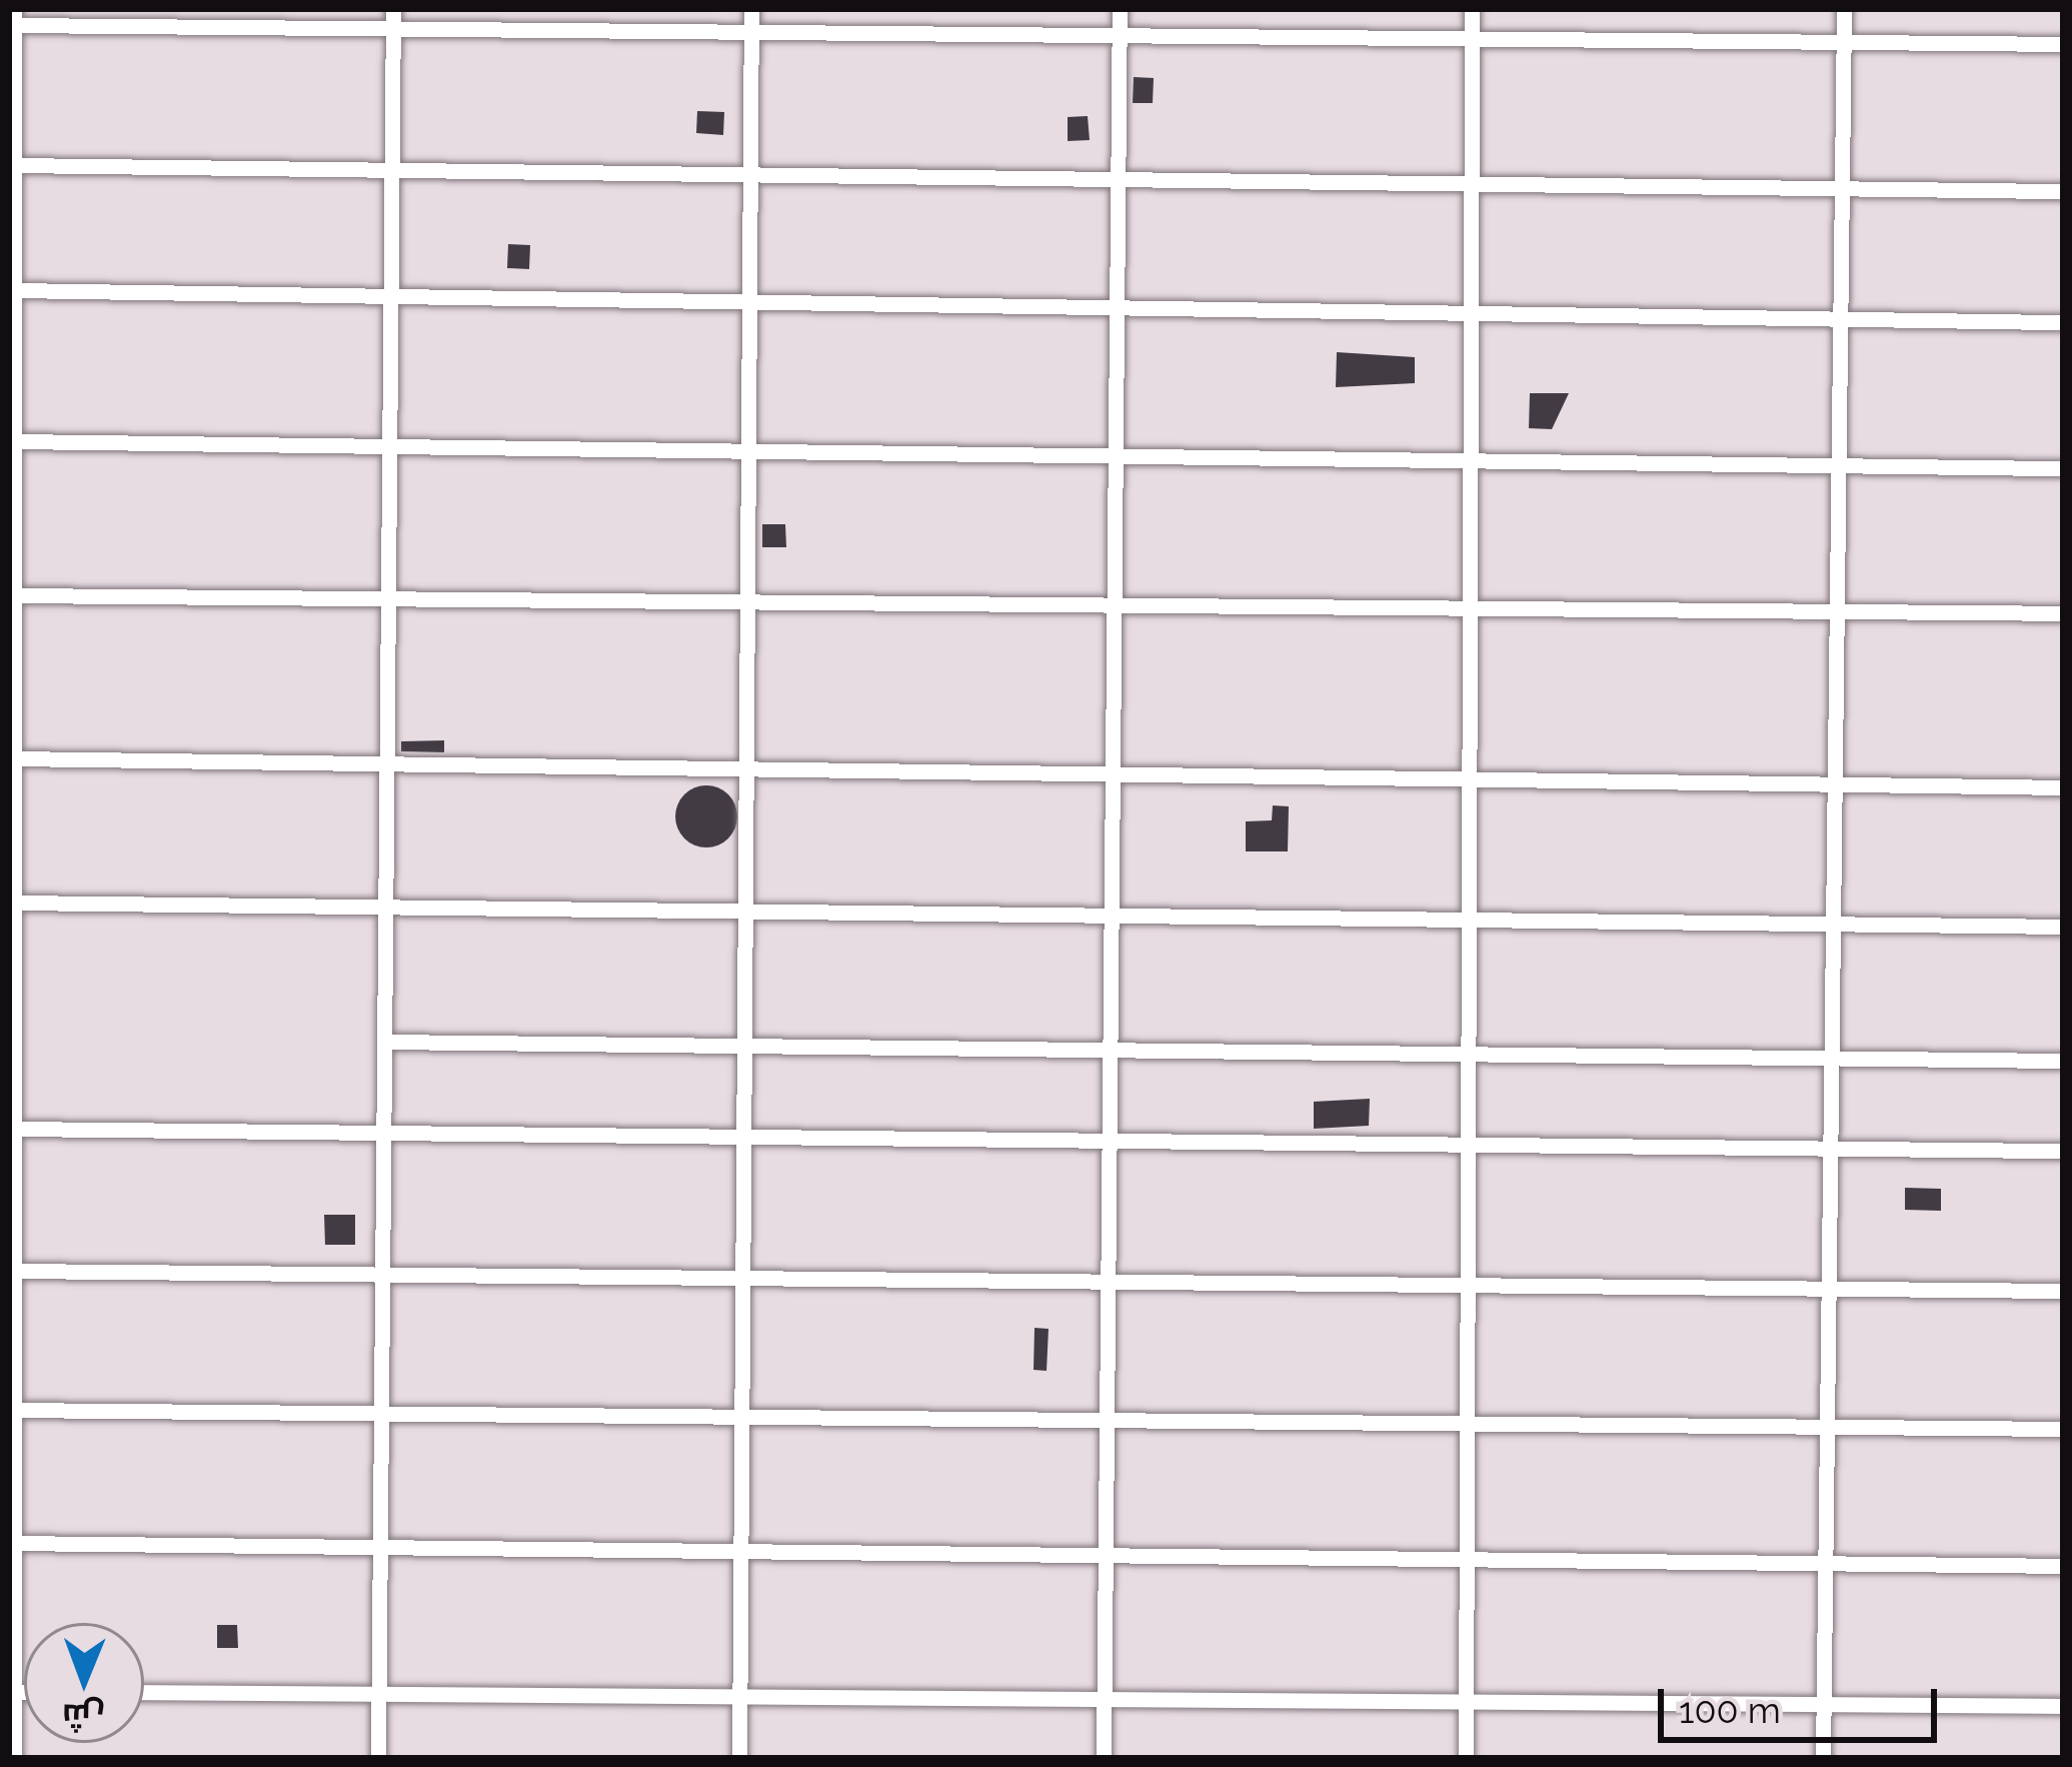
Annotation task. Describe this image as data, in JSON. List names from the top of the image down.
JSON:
{
  "scale_bar": "100 m",
  "north": "bottom"
}
